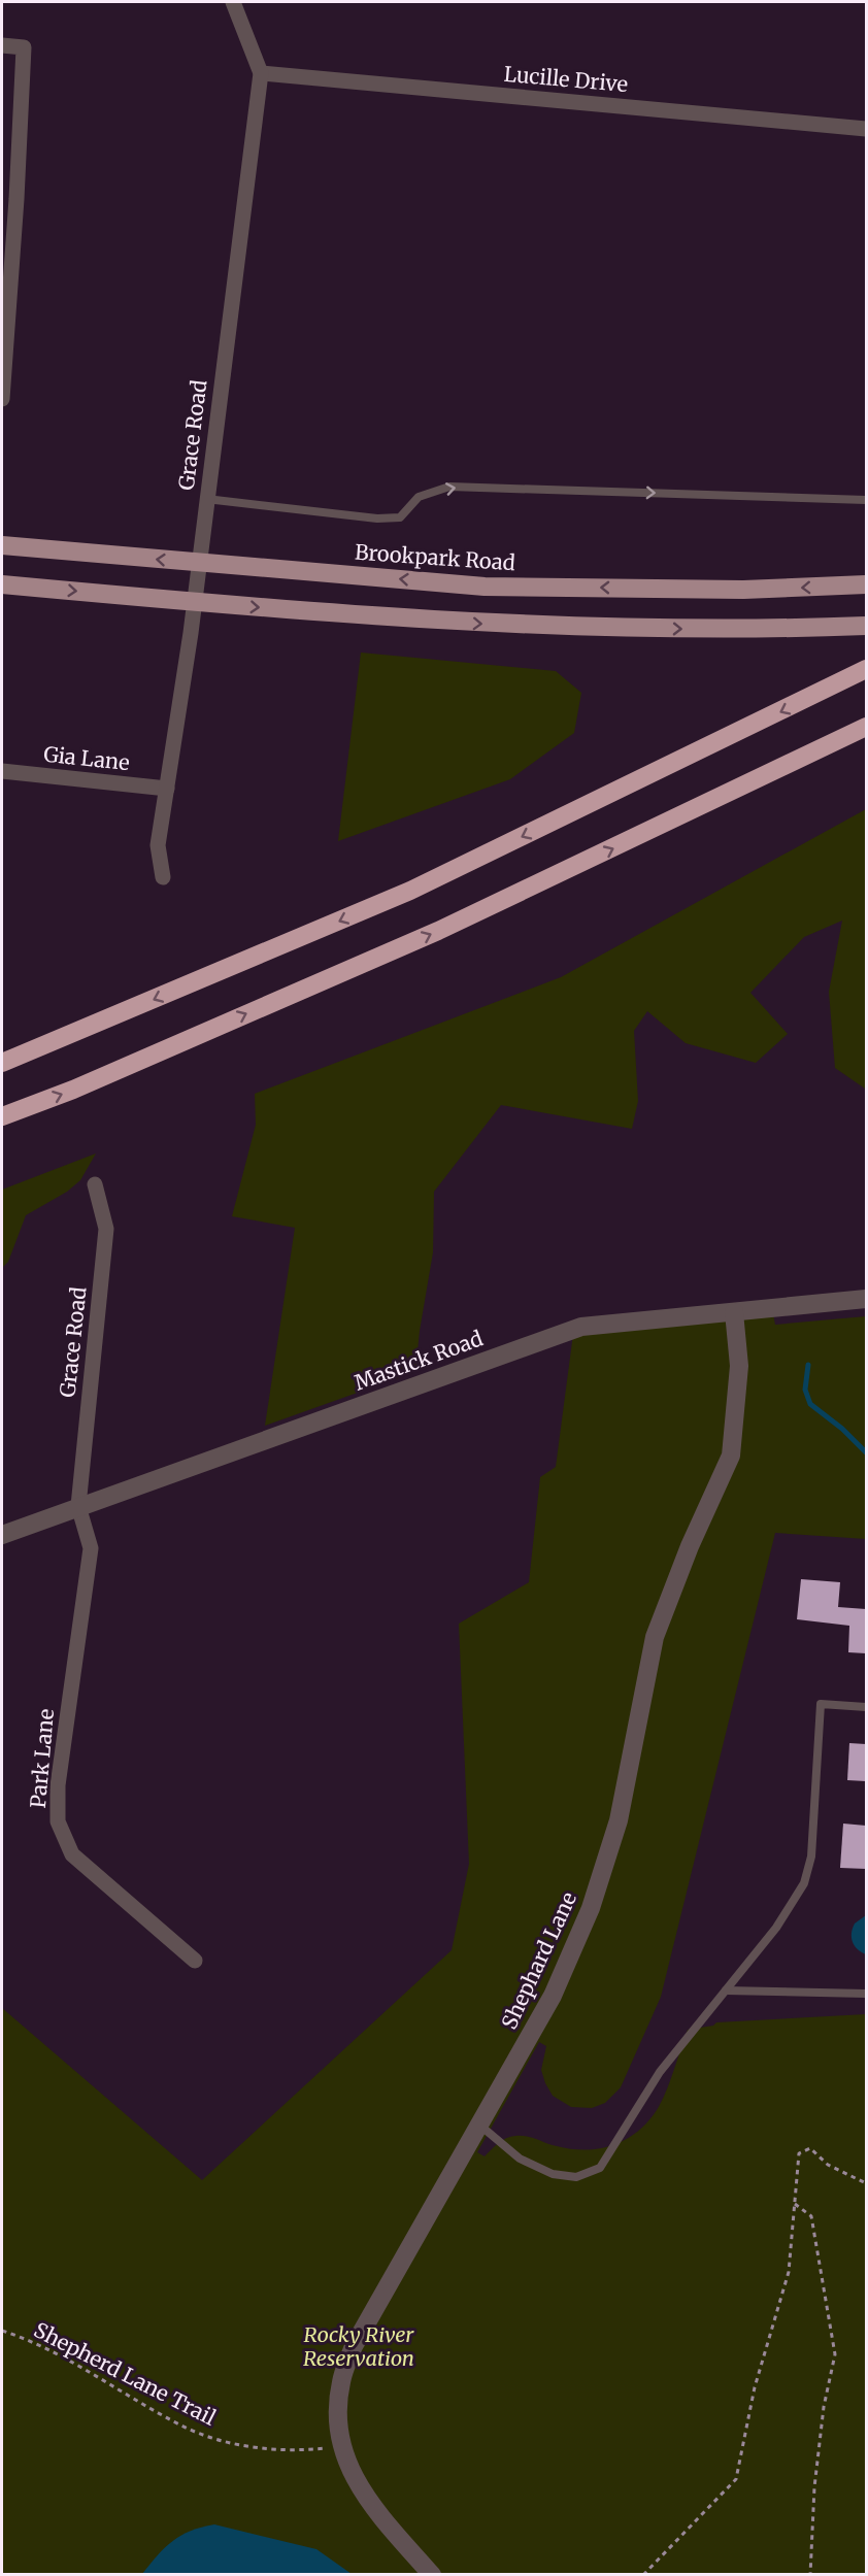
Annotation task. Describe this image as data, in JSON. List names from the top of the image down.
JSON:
{
  "streets": {
    "main road": ["Brookpark Road"],
    "street": [
      "Lucille Drive",
      "Grace Road",
      "Gia Lane",
      "Mastick Road",
      "Park Lane",
      "Shephard Lane"
    ],
    "path": ["Shepherd Lane Trail"]
  },
  "crossings": [
    ["Lucille Drive", "Grace Road"],
    ["Grace Road", "Brookpark Road"],
    ["Grace Road", "Gia Lane"],
    ["Grace Road", "Mastick Road"],
    ["Grace Road", "Park Lane"],
    ["Mastick Road", "Park Lane"],
    ["Mastick Road", "Shephard Lane"],
    ["Shephard Lane", "Shepherd Lane Trail"]
  ],
  "parks": ["Rocky River Reservation"]
}
